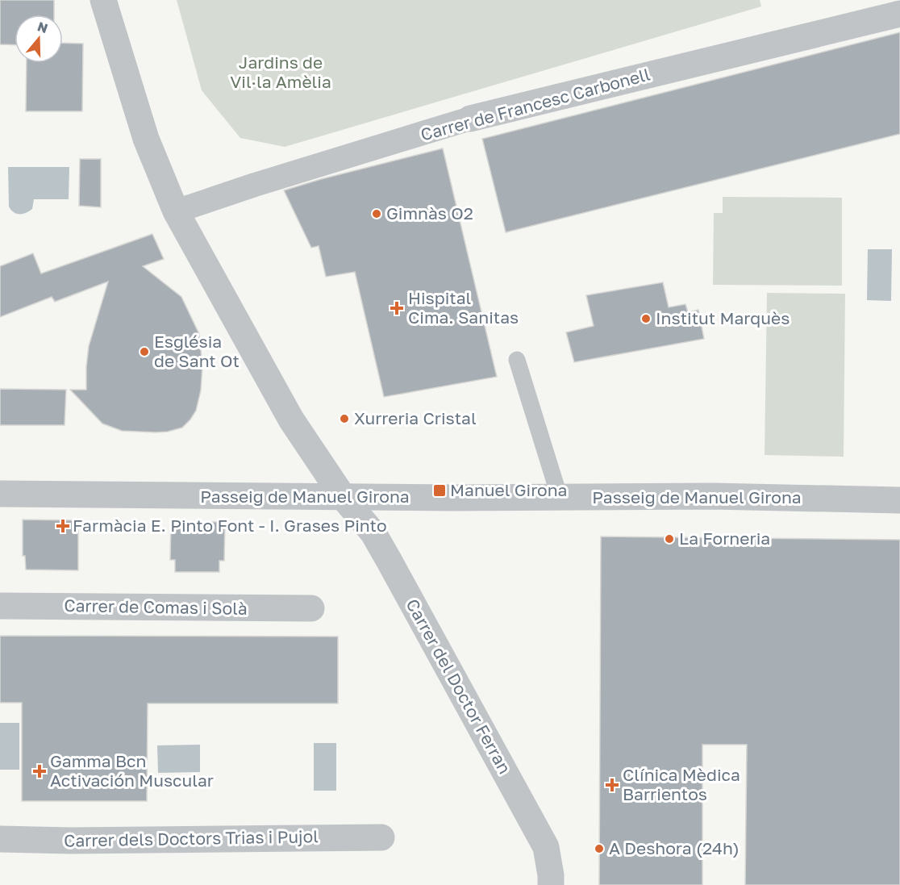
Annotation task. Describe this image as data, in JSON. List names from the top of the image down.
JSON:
{
  "streets": {
    "street": [
      "Carrer de Francesc Carbonell",
      "Passeig de Manuel Girona",
      "Carrer de Comas i Solà",
      "Carrer del Doctor Ferran",
      "Carrer dels Doctors Trias i Pujol"
    ]
  },
  "crossings": [
    ["Carrer de Francesc Carbonell", "Carrer del Doctor Ferran"],
    ["Passeig de Manuel Girona", "Carrer del Doctor Ferran"]
  ],
  "parks": ["Jardins de Vil·la Amèlia"],
  "places": {
    "other": [
      "Gimnàs O2",
      "Institut Marquès",
      "Església de Sant Ot",
      "Xurreria Cristal",
      "La Forneria",
      "A Deshora (24h)"
    ],
    "health": [
      "Hispital Cima. Sanitas",
      "Farmàcia E. Pinto Font - I. Grases Pinto",
      "Gamma Bcn Activación Muscular",
      "Clínica Mèdica Barrientos"
    ],
    "transit": ["Manuel Girona"]
  },
  "north": "top"
}
